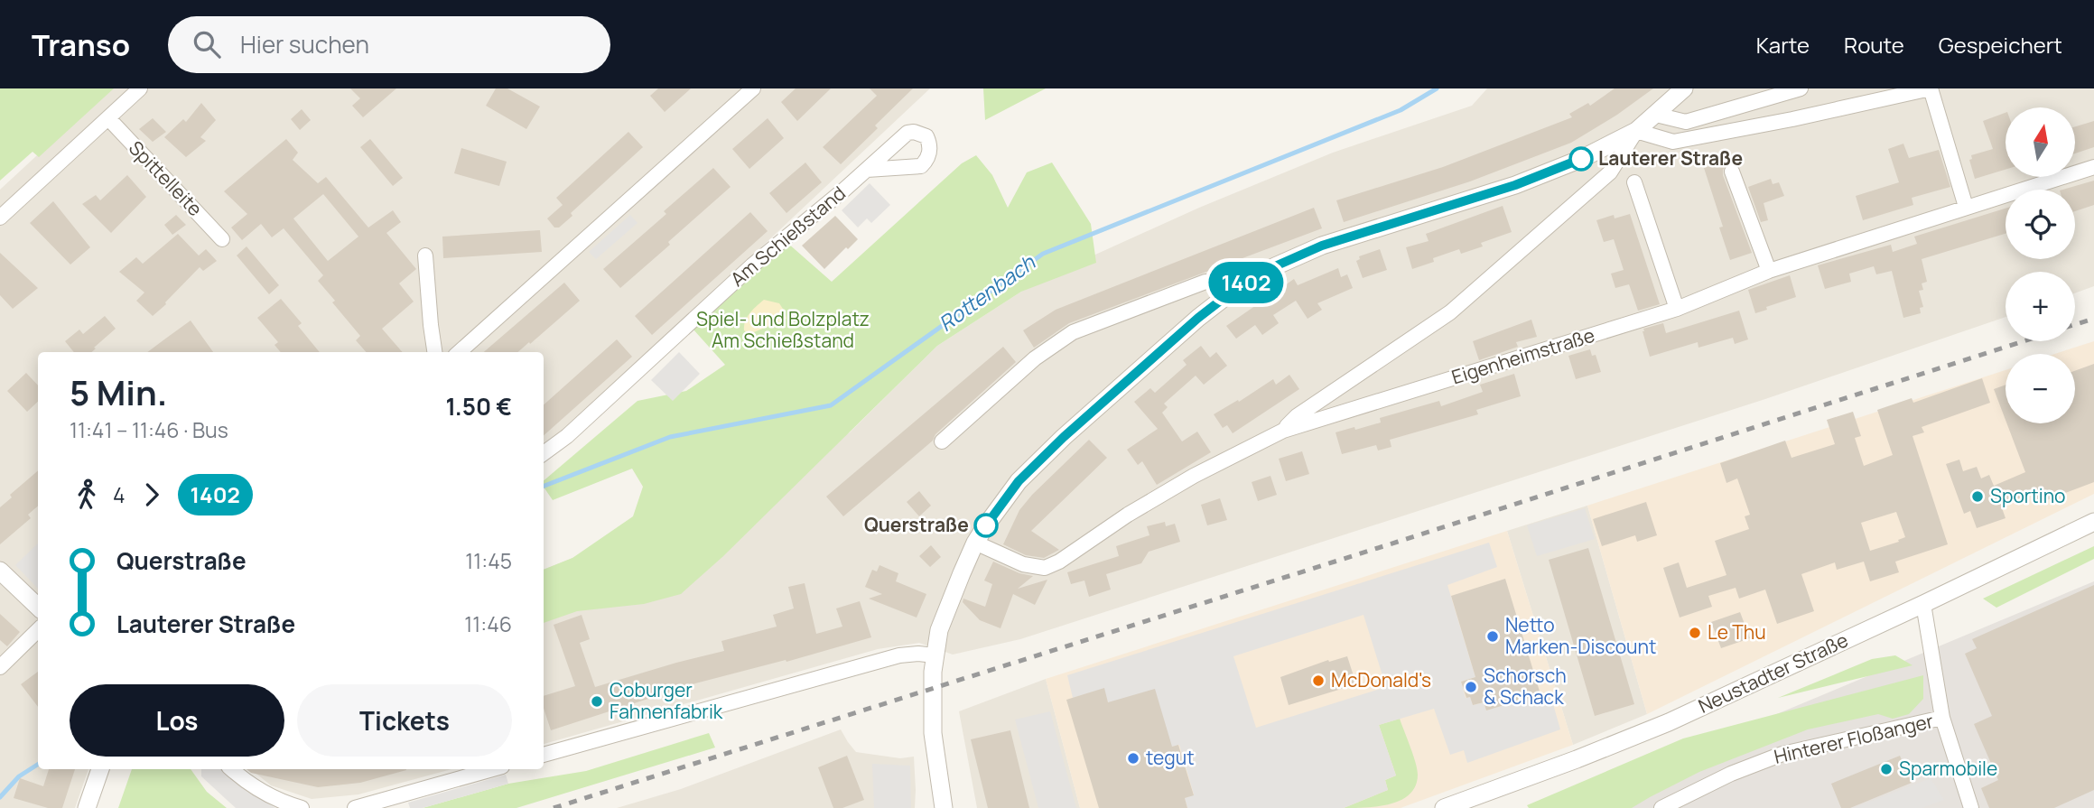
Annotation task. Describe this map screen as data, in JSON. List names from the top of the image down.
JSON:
{
  "streets": {
    "street": [
      "Spittelleite",
      "Am Schießstand",
      "Eigenheimstraße",
      "Neustadter Straße",
      "Hinterer Floßanger"
    ]
  },
  "crossings": [
    ["Neustadter Straße", "Hinterer Floßanger"]
  ],
  "water": ["Rottenbach"],
  "parks": ["Spiel- und Bolzplatz Am Schießstand"],
  "places": [
    "Lauterer Straße",
    "Sportino",
    "Querstraße",
    "Le Thu",
    "Netto Marken-Discount",
    "McDonald's",
    "Schorsch & Schack",
    "Coburger Fahnenfabrik",
    "tegut",
    "Sparmobile"
  ],
  "lines": ["bus line 1402"],
  "north": "top",
  "page": {
    "header": "Transo",
    "search": "Hier suchen",
    "nav": ["Karte", "Route", "Gespeichert"],
    "on_map": "1402",
    "map_buttons": ["+", "−"],
    "heading": ["5 Min.", "11:41 – 11:46 · Bus", "1.50 €"],
    "legs": ["4", "1402"],
    "list": [
      {
        "name": "Querstraße",
        "value": "11:45"
      },
      {
        "name": "Lauterer Straße",
        "value": "11:46"
      }
    ],
    "buttons": ["Los", "Tickets"]
  }
}
